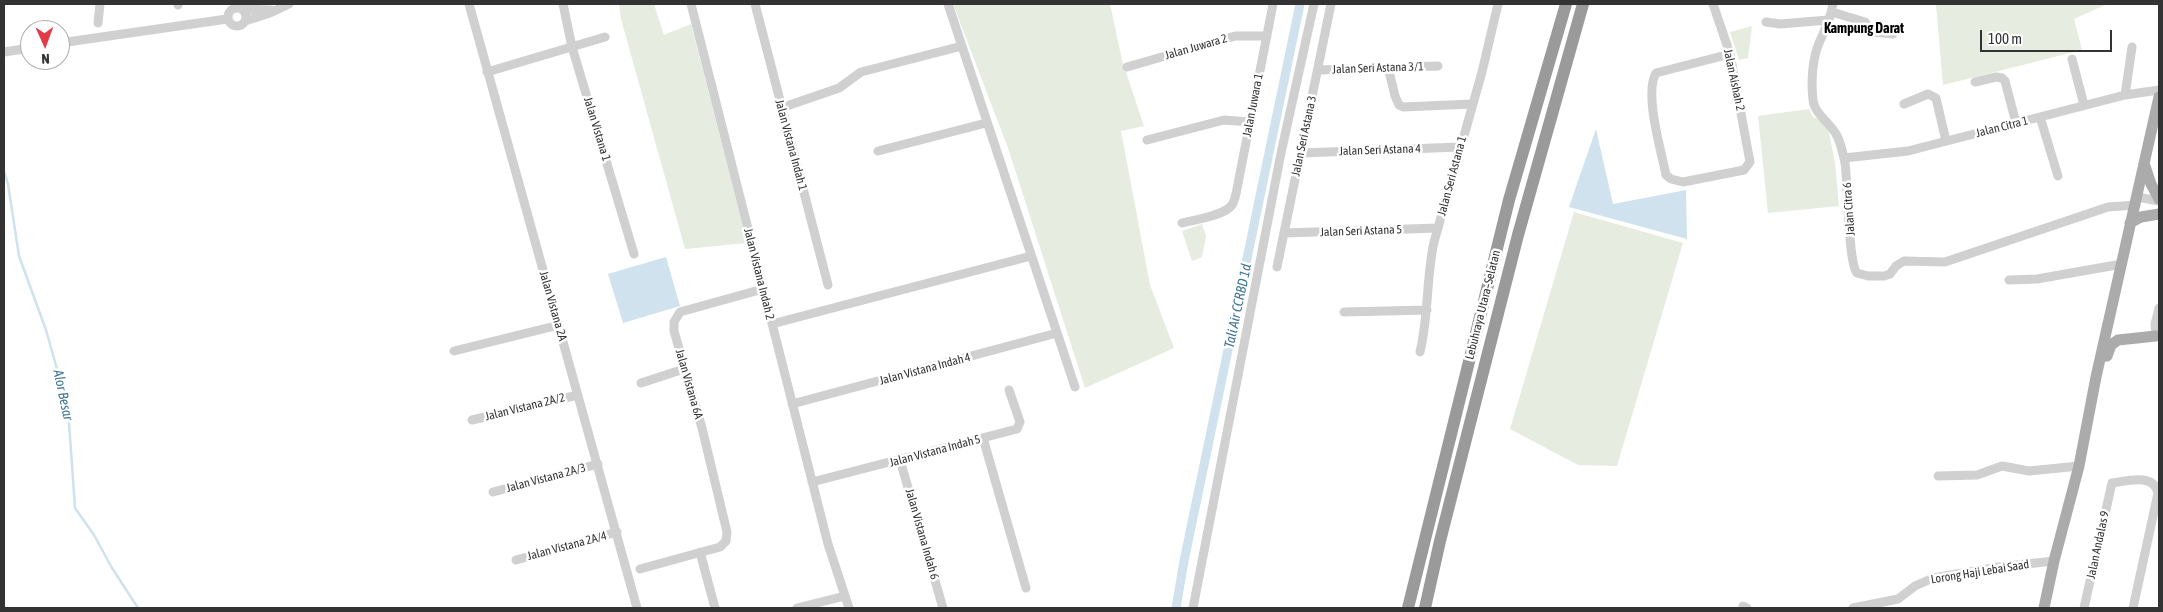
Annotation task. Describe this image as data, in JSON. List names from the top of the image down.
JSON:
{
  "streets": {
    "highway": ["Lebuhraya Utara–Selatan"],
    "street": [
      "Jalan Juwara 2",
      "Jalan Seri Astana 3/1",
      "Jalan Aishah 2",
      "Jalan Juwara 1",
      "Jalan Citra 1",
      "Jalan Vistana 1",
      "Jalan Seri Astana 3",
      "Jalan Vistana Indah 1",
      "Jalan Seri Astana 4",
      "Jalan Seri Astana 1",
      "Jalan Citra 6",
      "Jalan Seri Astana 5",
      "Jalan Vistana Indah 2",
      "Jalan Vistana 2A",
      "Jalan Vistana Indah 4",
      "Jalan Vistana 6A",
      "Jalan Vistana 2A/2",
      "Jalan Vistana Indah 5",
      "Jalan Vistana 2A/3",
      "Jalan Vistana Indah 6",
      "Jalan Andalas 9",
      "Jalan Vistana 2A/4",
      "Lorong Haji Lebai Saad"
    ]
  },
  "crossings": [
    ["Jalan Juwara 2", "Jalan Juwara 1"],
    ["Jalan Seri Astana 3/1", "Jalan Seri Astana 3"],
    ["Jalan Citra 1", "Jalan Citra 6"],
    ["Jalan Seri Astana 3", "Jalan Seri Astana 4"],
    ["Jalan Seri Astana 3", "Jalan Seri Astana 5"],
    ["Jalan Seri Astana 4", "Jalan Seri Astana 1"],
    ["Jalan Seri Astana 1", "Jalan Seri Astana 5"],
    ["Jalan Vistana Indah 2", "Jalan Vistana Indah 4"],
    ["Jalan Vistana Indah 2", "Jalan Vistana 6A"],
    ["Jalan Vistana Indah 2", "Jalan Vistana Indah 5"],
    ["Jalan Vistana 2A", "Jalan Vistana 2A/2"],
    ["Jalan Vistana 2A", "Jalan Vistana 2A/3"],
    ["Jalan Vistana 2A", "Jalan Vistana 2A/4"],
    ["Jalan Vistana Indah 5", "Jalan Vistana Indah 6"]
  ],
  "districts": ["Kampung Darat"],
  "water": ["Tali Air CCRBD 1d", "Alor Besar"],
  "scale_bar": "100 m",
  "north": "bottom"
}
